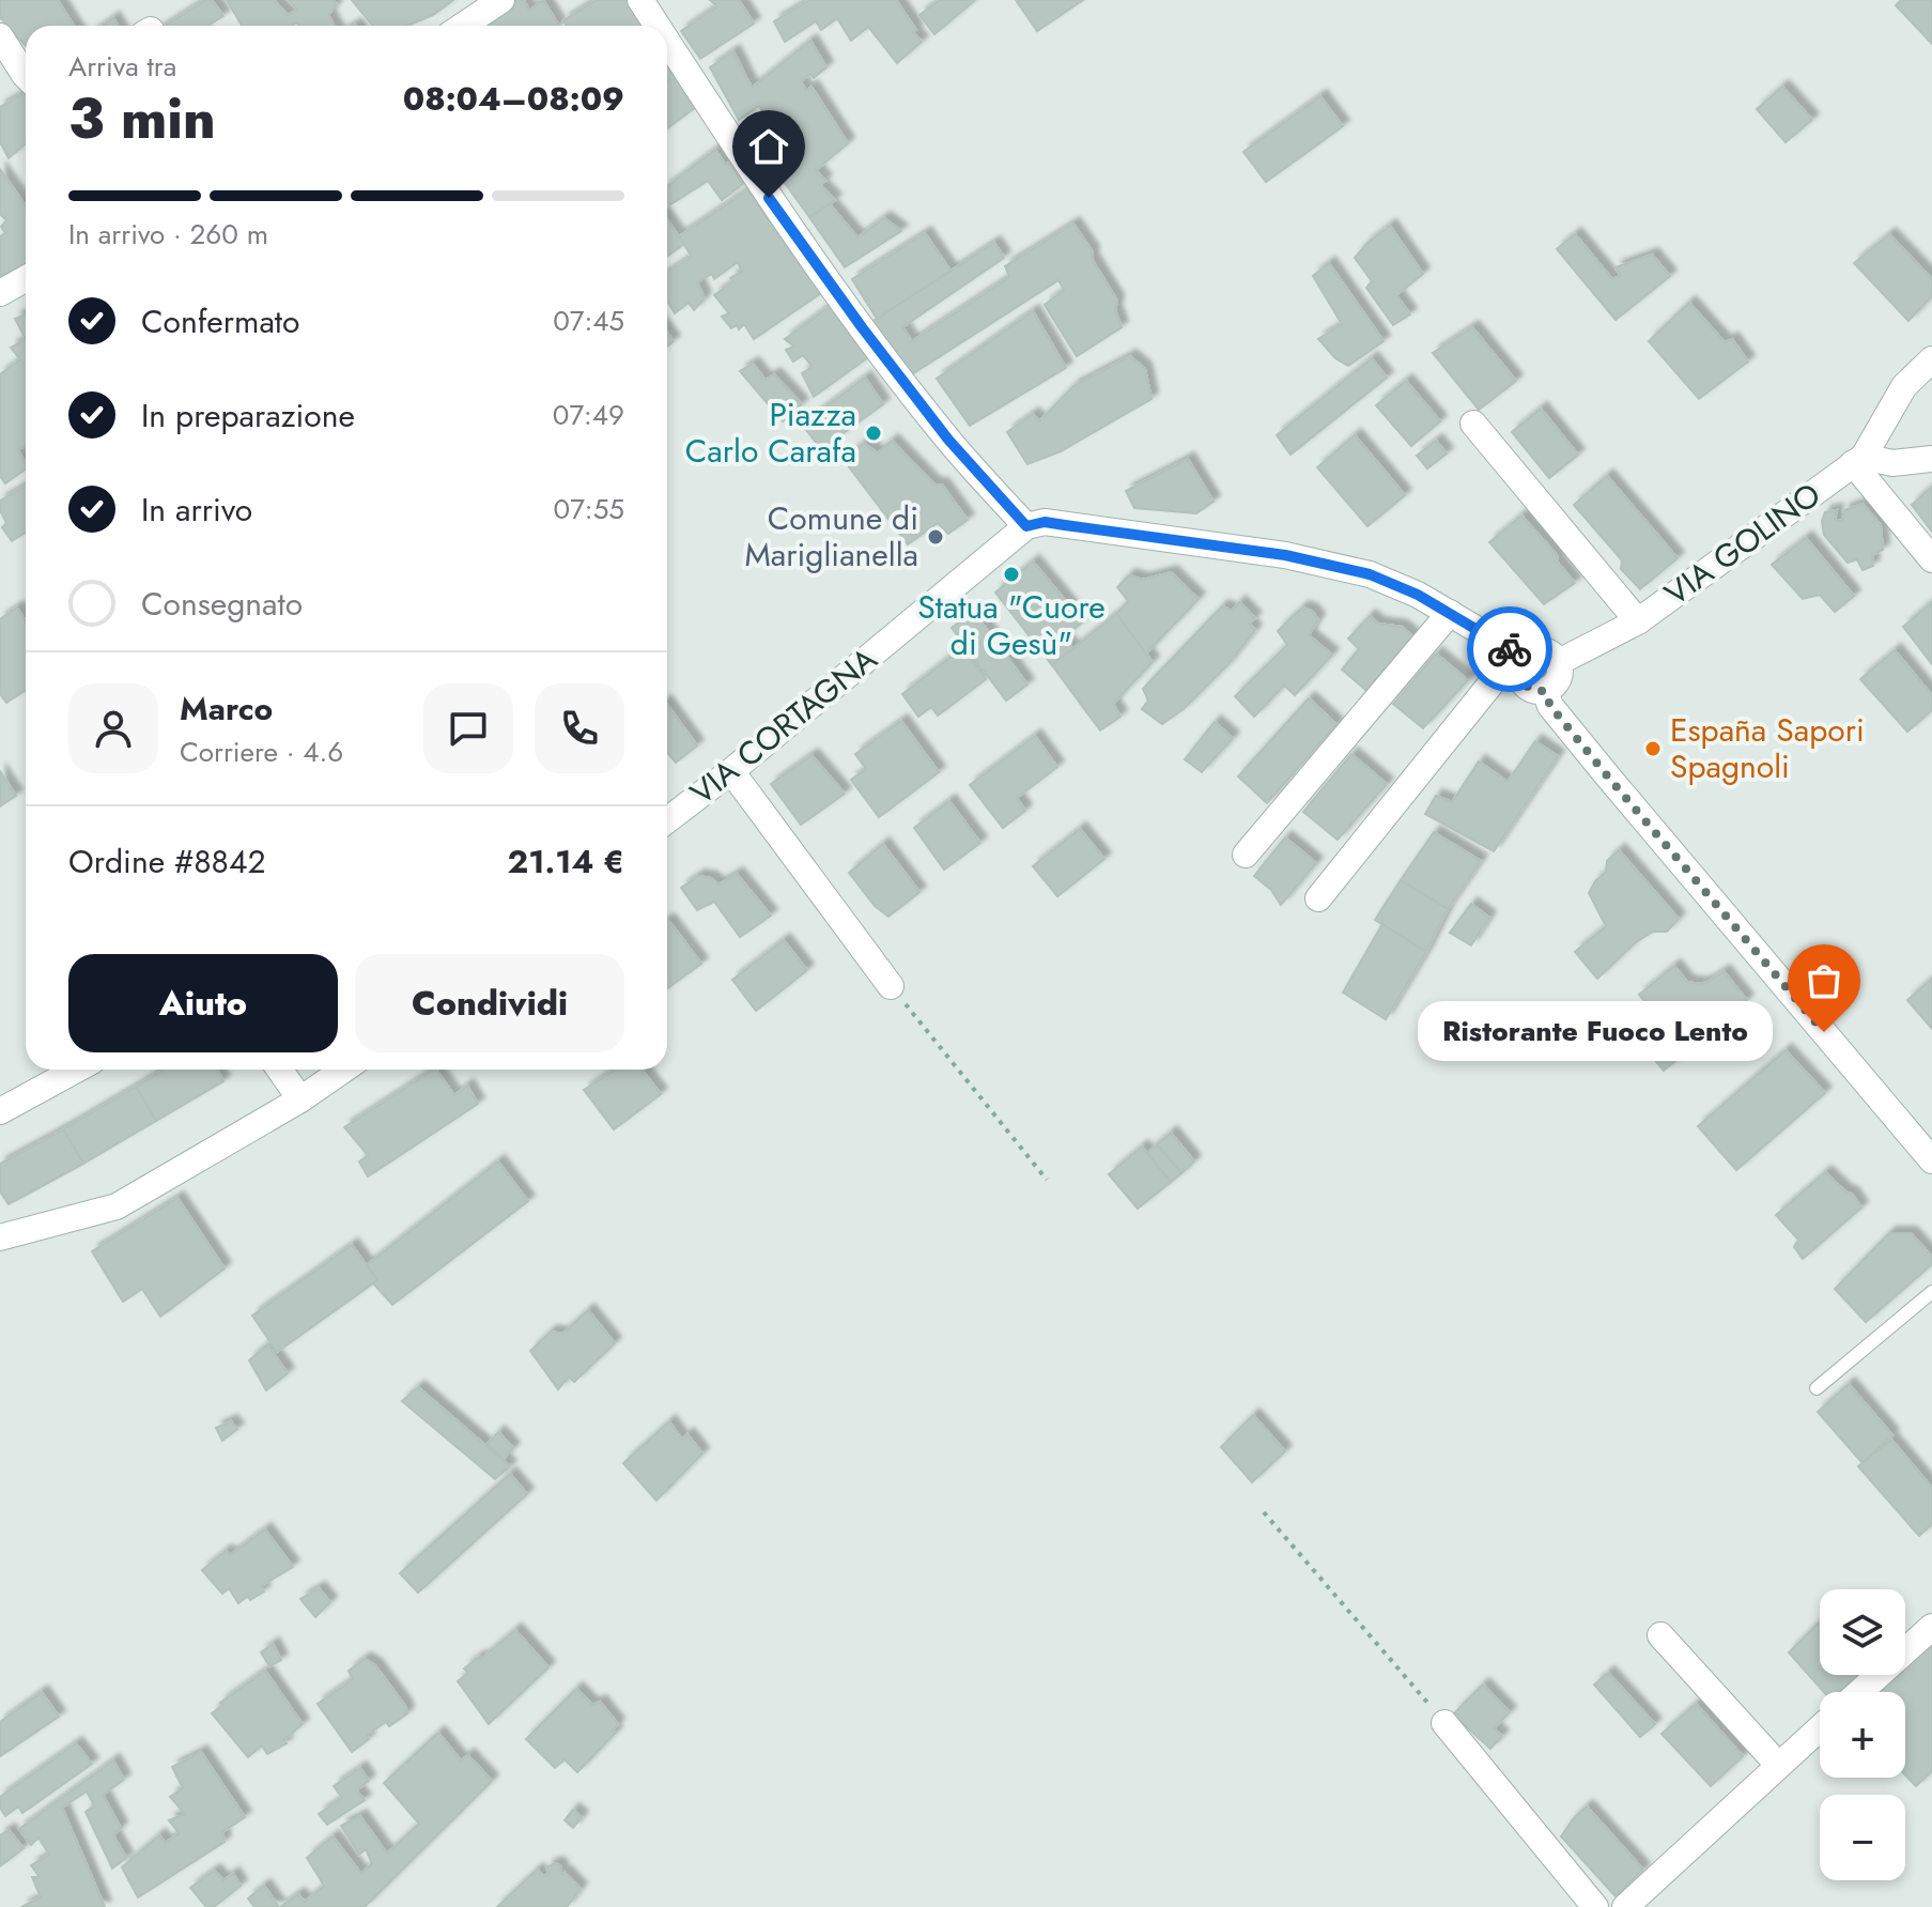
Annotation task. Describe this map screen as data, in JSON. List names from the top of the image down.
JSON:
{
  "streets": {
    "street": ["VIA GOLINO", "VIA CORTAGNA"]
  },
  "places": [
    "Piazza Carlo Carafa",
    "Comune di Mariglianella",
    "Statua \"Cuore di Gesù\"",
    "España Sapori Spagnoli",
    "Ristorante Fuoco Lento"
  ],
  "page": {
    "heading": ["3 min", "Arriva tra", "08:04–08:09"],
    "panel": [
      "Marco",
      "Corriere · 4.6",
      "Ordine #8842",
      "21.14 €"
    ],
    "bar": "In arrivo · 260 m",
    "list": [
      ["Confermato", "07:45"],
      ["In preparazione", "07:49"],
      ["In arrivo", "07:55"],
      "Consegnato"
    ],
    "buttons": ["Aiuto", "Condividi"],
    "bubble": "Ristorante Fuoco Lento",
    "map_buttons": ["+", "−"]
  }
}
